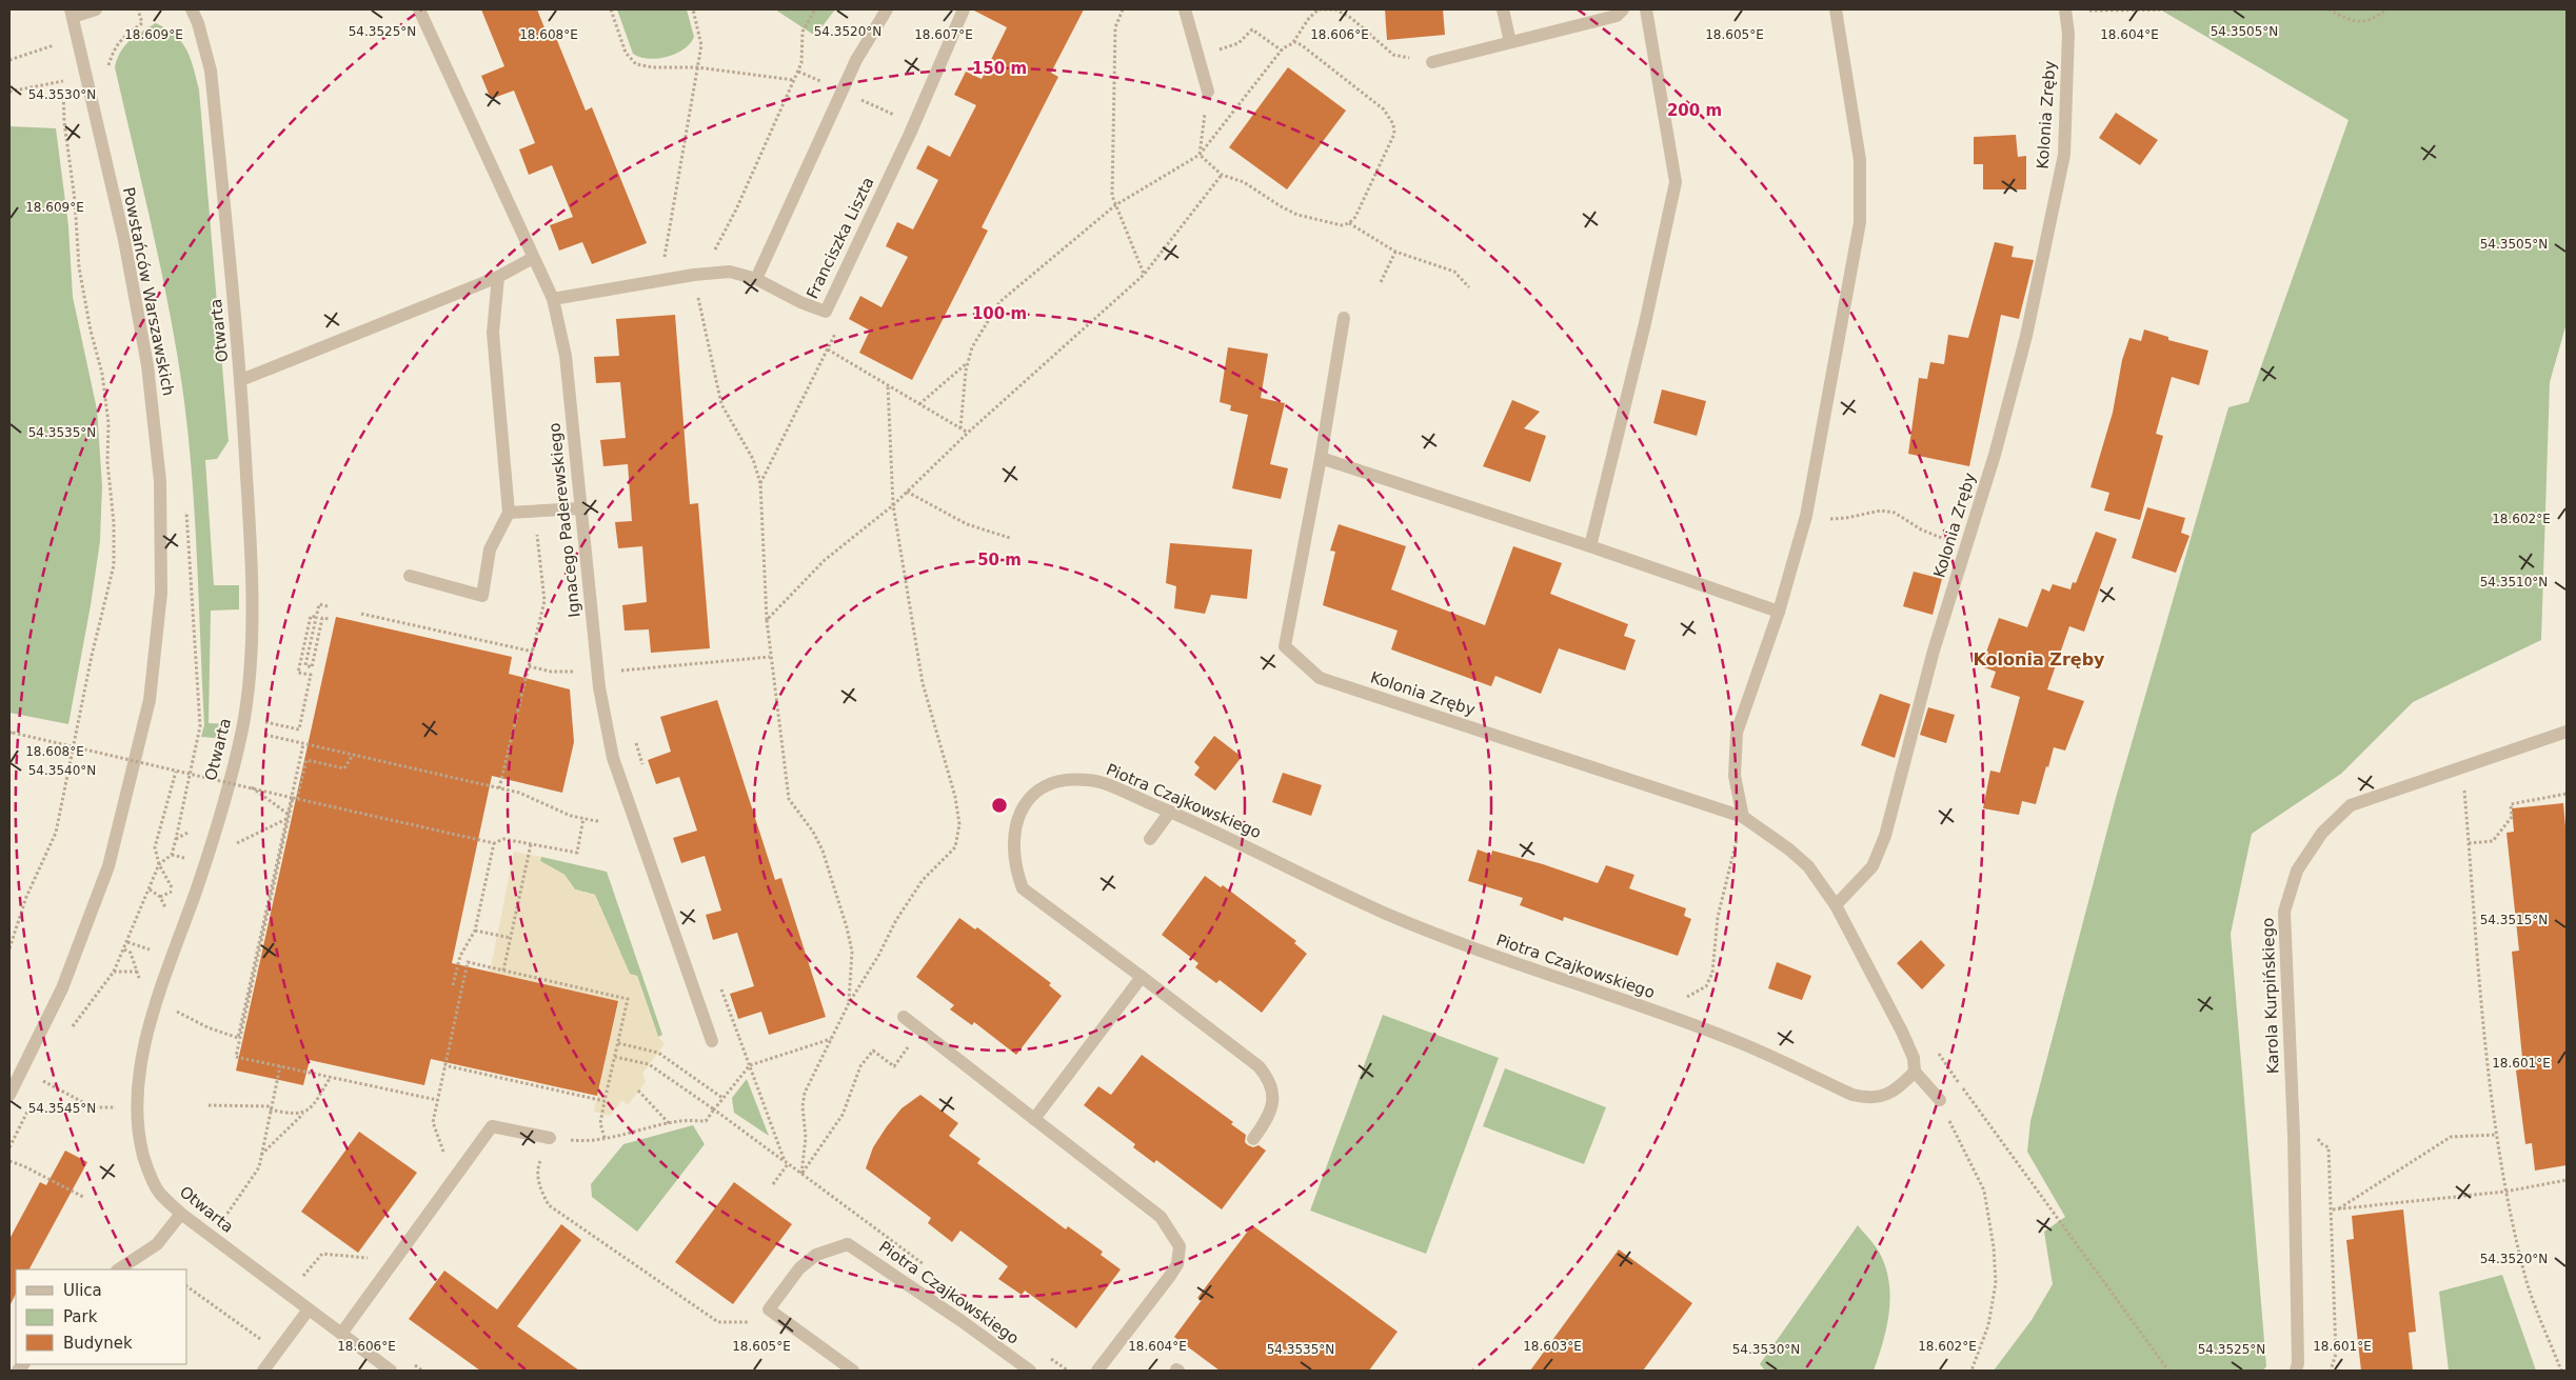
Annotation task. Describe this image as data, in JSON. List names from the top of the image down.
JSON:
{
  "streets": {
    "street": [
      "Kolonia Zręby",
      "Franciszka Liszta",
      "Powstańców Warszawskich",
      "Otwarta",
      "Ignacego Paderewskiego",
      "Piotra Czajkowskiego",
      "Karola Kurpińskiego"
    ]
  },
  "crossings": [
    ["Franciszka Liszta", "Ignacego Paderewskiego"]
  ],
  "districts": ["Kolonia Zręby"],
  "legend": ["Ulica", "Park", "Budynek"],
  "coordinates": [
    "54.3525°N",
    "54.3520°N",
    "54.3505°N",
    "18.607°E",
    "18.609°E",
    "18.608°E",
    "18.606°E",
    "18.605°E",
    "18.604°E",
    "54.3530°N",
    "54.3535°N",
    "18.602°E",
    "54.3510°N",
    "54.3540°N",
    "54.3515°N",
    "18.601°E",
    "54.3545°N",
    "18.603°E"
  ],
  "rings": [
    "150 m",
    "200 m",
    "100 m",
    "50 m"
  ]
}
